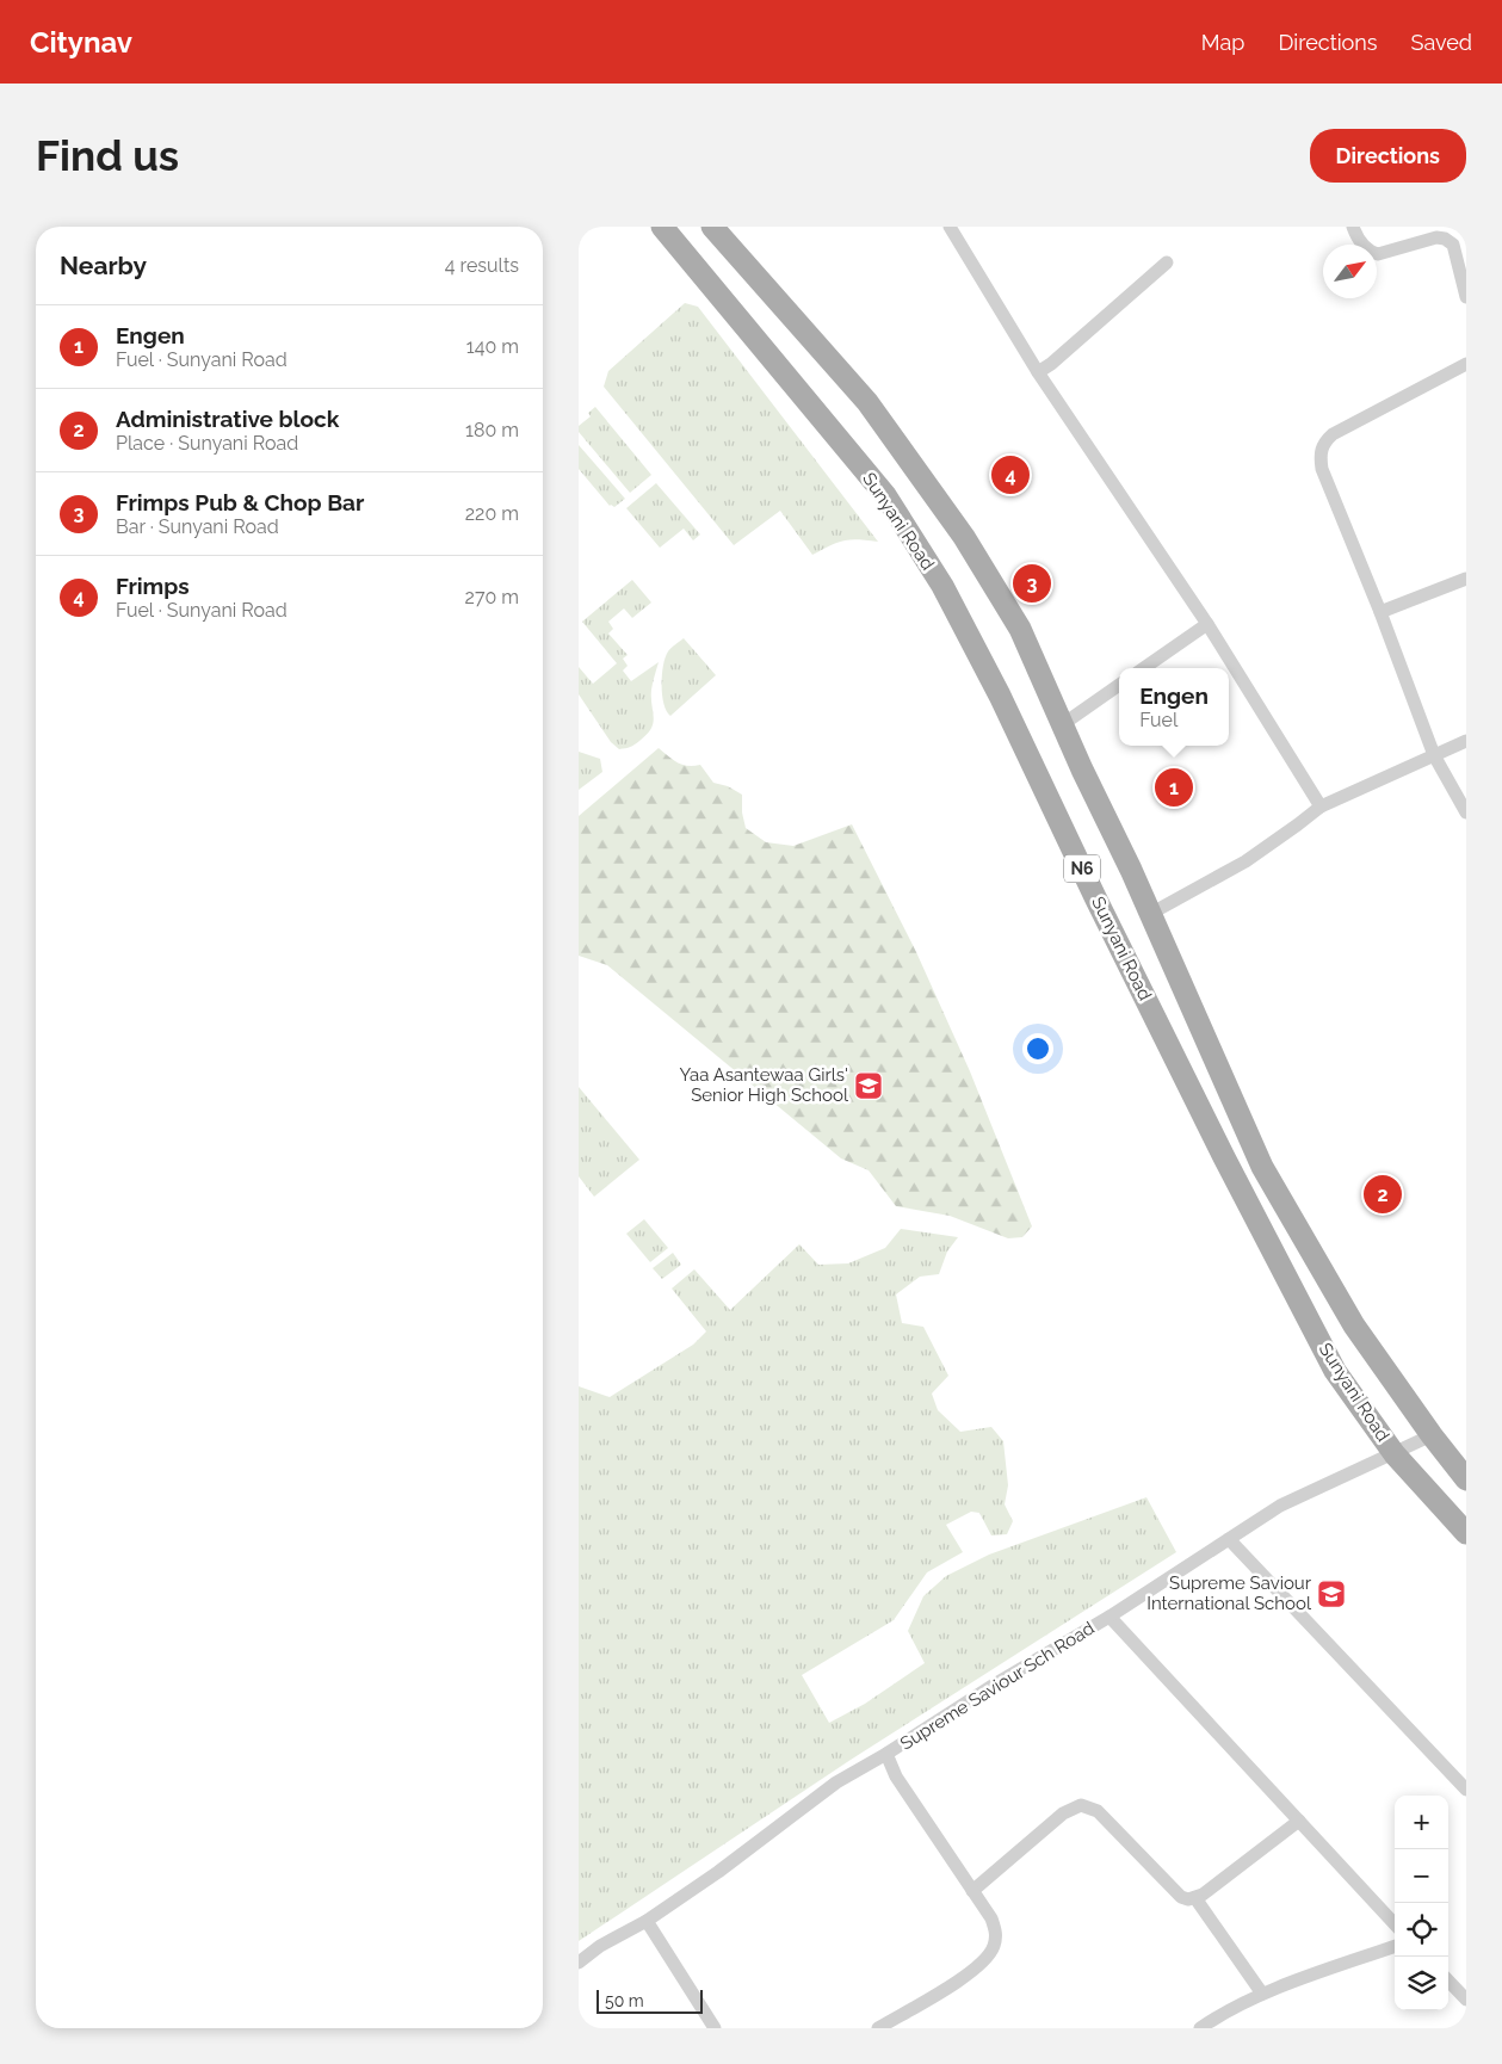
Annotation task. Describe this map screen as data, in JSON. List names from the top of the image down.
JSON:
{
  "streets": {
    "main road": ["Sunyani Road", "N6"],
    "street": ["Supreme Saviour Sch Road"]
  },
  "crossings": [
    ["Sunyani Road", "Supreme Saviour Sch Road"]
  ],
  "places": {
    "school or university": ["Yaa Asantewaa Girls' Senior High School", "Supreme Saviour International School"]
  },
  "scale_bar": "50 m",
  "north": "top right",
  "page": {
    "header": "Citynav",
    "nav": ["Map", "Directions", "Saved"],
    "buttons": "Directions",
    "title": "Find us",
    "heading": ["Nearby", "4 results"],
    "list": [
      {
        "mark": "1",
        "name": "Engen",
        "note": "Fuel · Sunyani Road",
        "value": "140 m"
      },
      {
        "mark": "2",
        "name": "Administrative block",
        "note": "Place · Sunyani Road",
        "value": "180 m"
      },
      {
        "mark": "3",
        "name": "Frimps Pub & Chop Bar",
        "note": "Bar · Sunyani Road",
        "value": "220 m"
      },
      {
        "mark": "4",
        "name": "Frimps",
        "note": "Fuel · Sunyani Road",
        "value": "270 m"
      }
    ],
    "pins": [
      "4",
      "3",
      "1",
      "2"
    ],
    "popup": ["Engen", "Fuel"],
    "map_buttons": ["+", "−"],
    "scale": "50 m"
  }
}
